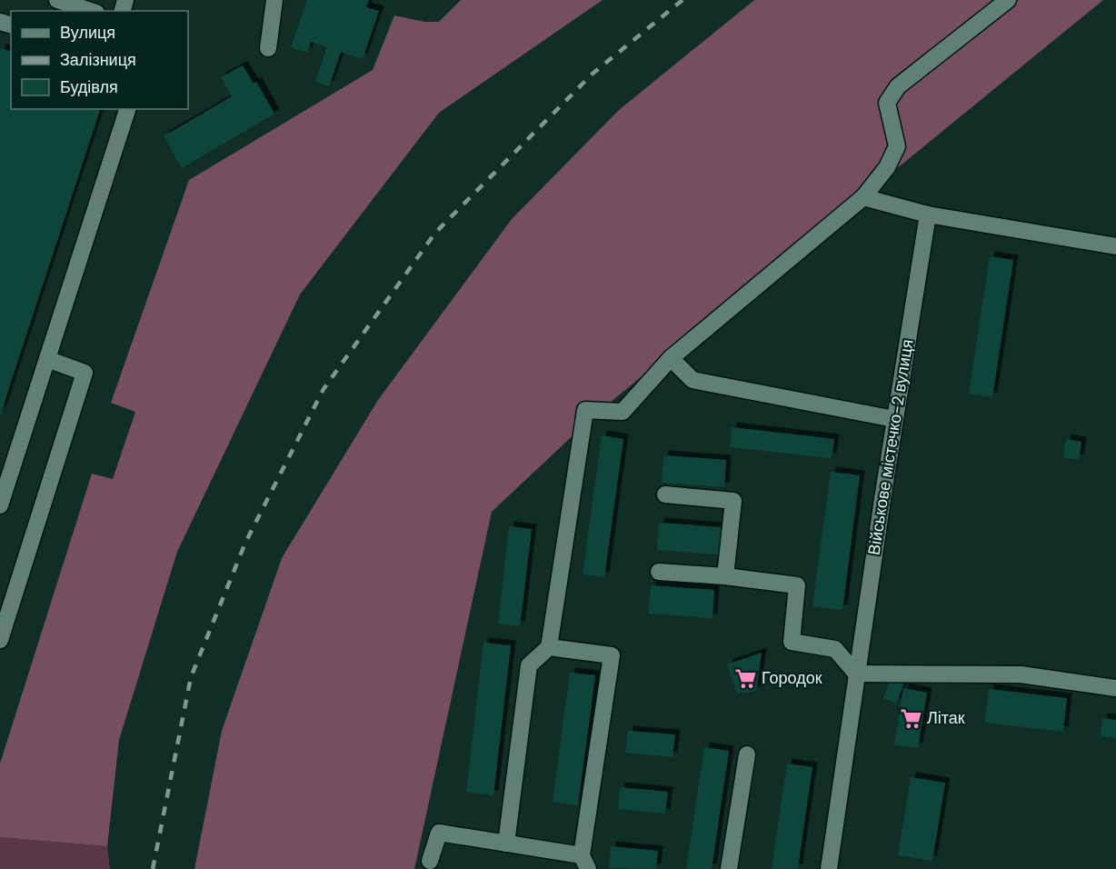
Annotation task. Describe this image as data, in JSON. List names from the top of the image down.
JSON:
{
  "streets": {
    "street": ["Військове містечко-2 вулиця"]
  },
  "places": {
    "supermarket": ["Городок", "Літак"]
  },
  "legend": ["Вулиця", "Залізниця", "Будівля"]
}
